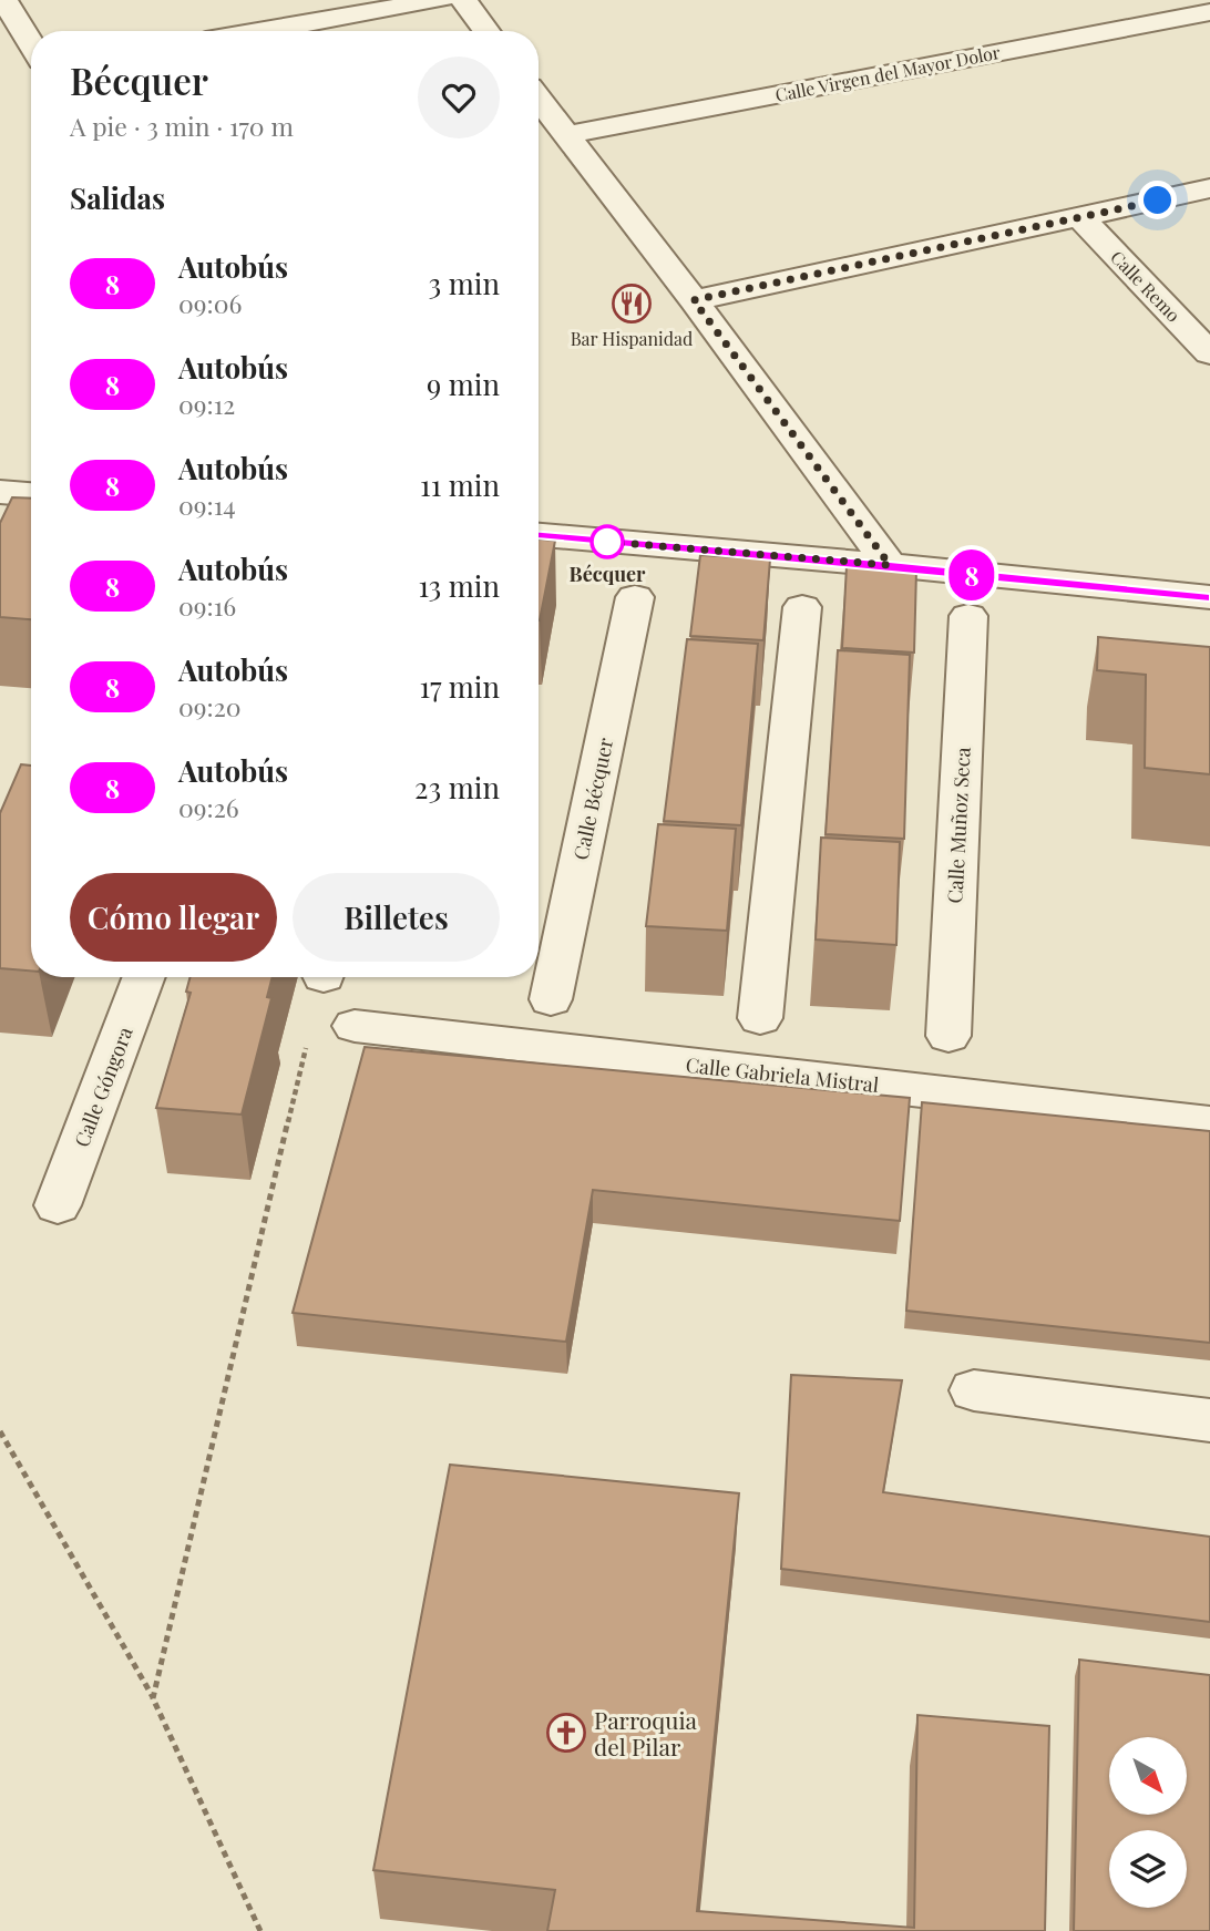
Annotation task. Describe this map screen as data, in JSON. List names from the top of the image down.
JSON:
{
  "streets": {
    "street": [
      "Calle Virgen del Mayor Dolor",
      "Calle Remo",
      "Calle Bécquer",
      "Calle Muñoz Seca",
      "Calle Gabriela Mistral",
      "Calle Góngora"
    ]
  },
  "places": {
    "restaurant": ["Bar Hispanidad"],
    "other": ["Bécquer"],
    "church": ["Parroquia del Pilar"]
  },
  "lines": ["bus line 8"],
  "north": "bottom right",
  "page": {
    "on_map": "8",
    "heading": [
      ["Bécquer", "A pie · 3 min · 170 m"],
      "Salidas"
    ],
    "list": [
      {
        "mark": "8",
        "name": "Autobús",
        "note": "09:06",
        "value": "3 min"
      },
      {
        "mark": "8",
        "name": "Autobús",
        "note": "09:12",
        "value": "9 min"
      },
      {
        "mark": "8",
        "name": "Autobús",
        "note": "09:14",
        "value": "11 min"
      },
      {
        "mark": "8",
        "name": "Autobús",
        "note": "09:16",
        "value": "13 min"
      },
      {
        "mark": "8",
        "name": "Autobús",
        "note": "09:20",
        "value": "17 min"
      },
      {
        "mark": "8",
        "name": "Autobús",
        "note": "09:26",
        "value": "23 min"
      }
    ],
    "buttons": ["Cómo llegar", "Billetes"]
  }
}
